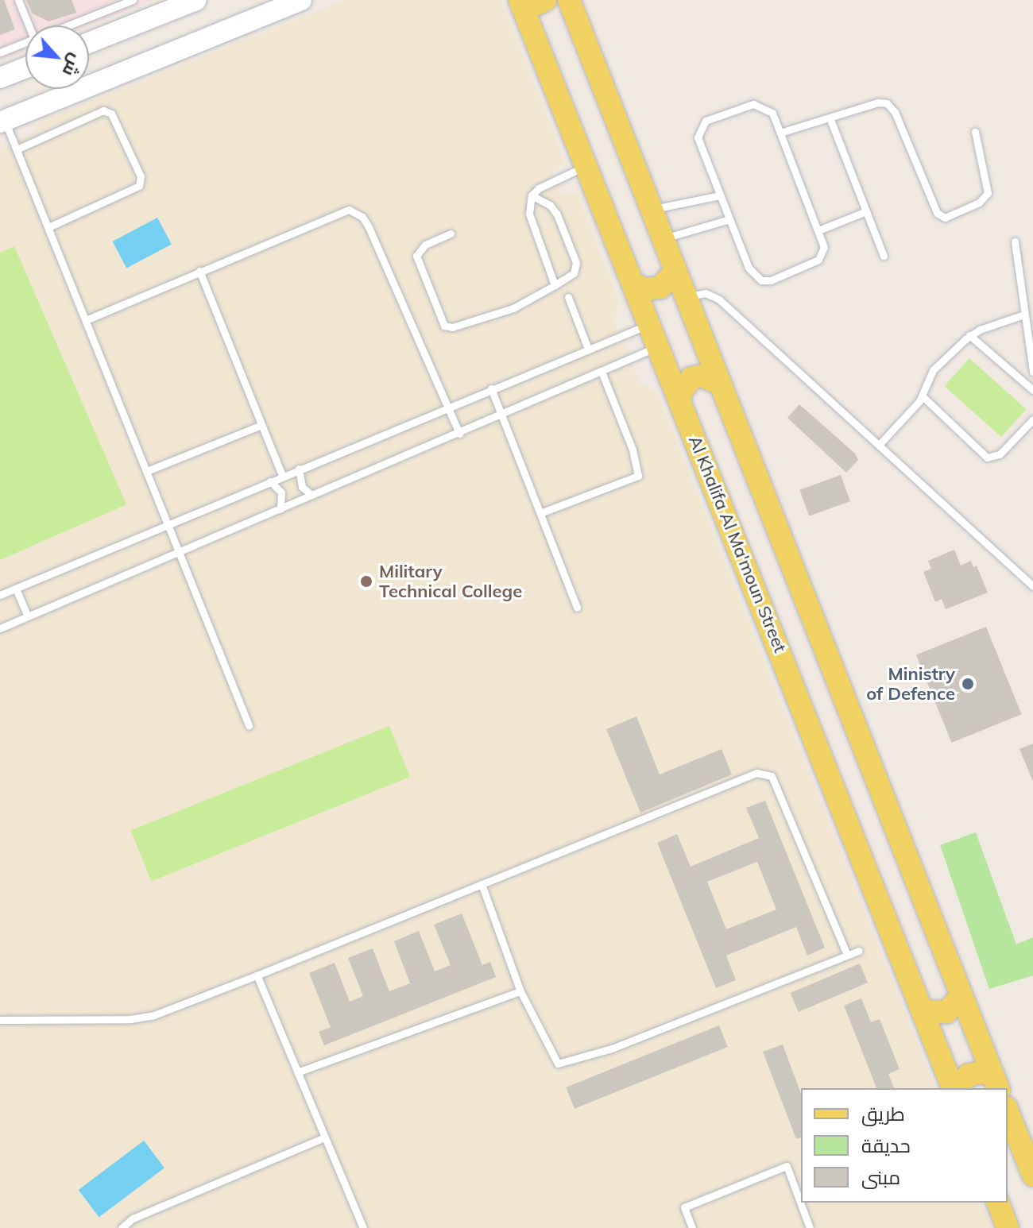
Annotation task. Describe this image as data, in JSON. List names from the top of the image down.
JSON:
{
  "streets": {
    "main road": ["Al Khalifa Al Ma'moun Street"]
  },
  "places": ["Military Technical College", "Ministry of Defence"],
  "legend": ["طريق", "حديقة", "مبنى"],
  "north": "bottom right"
}
